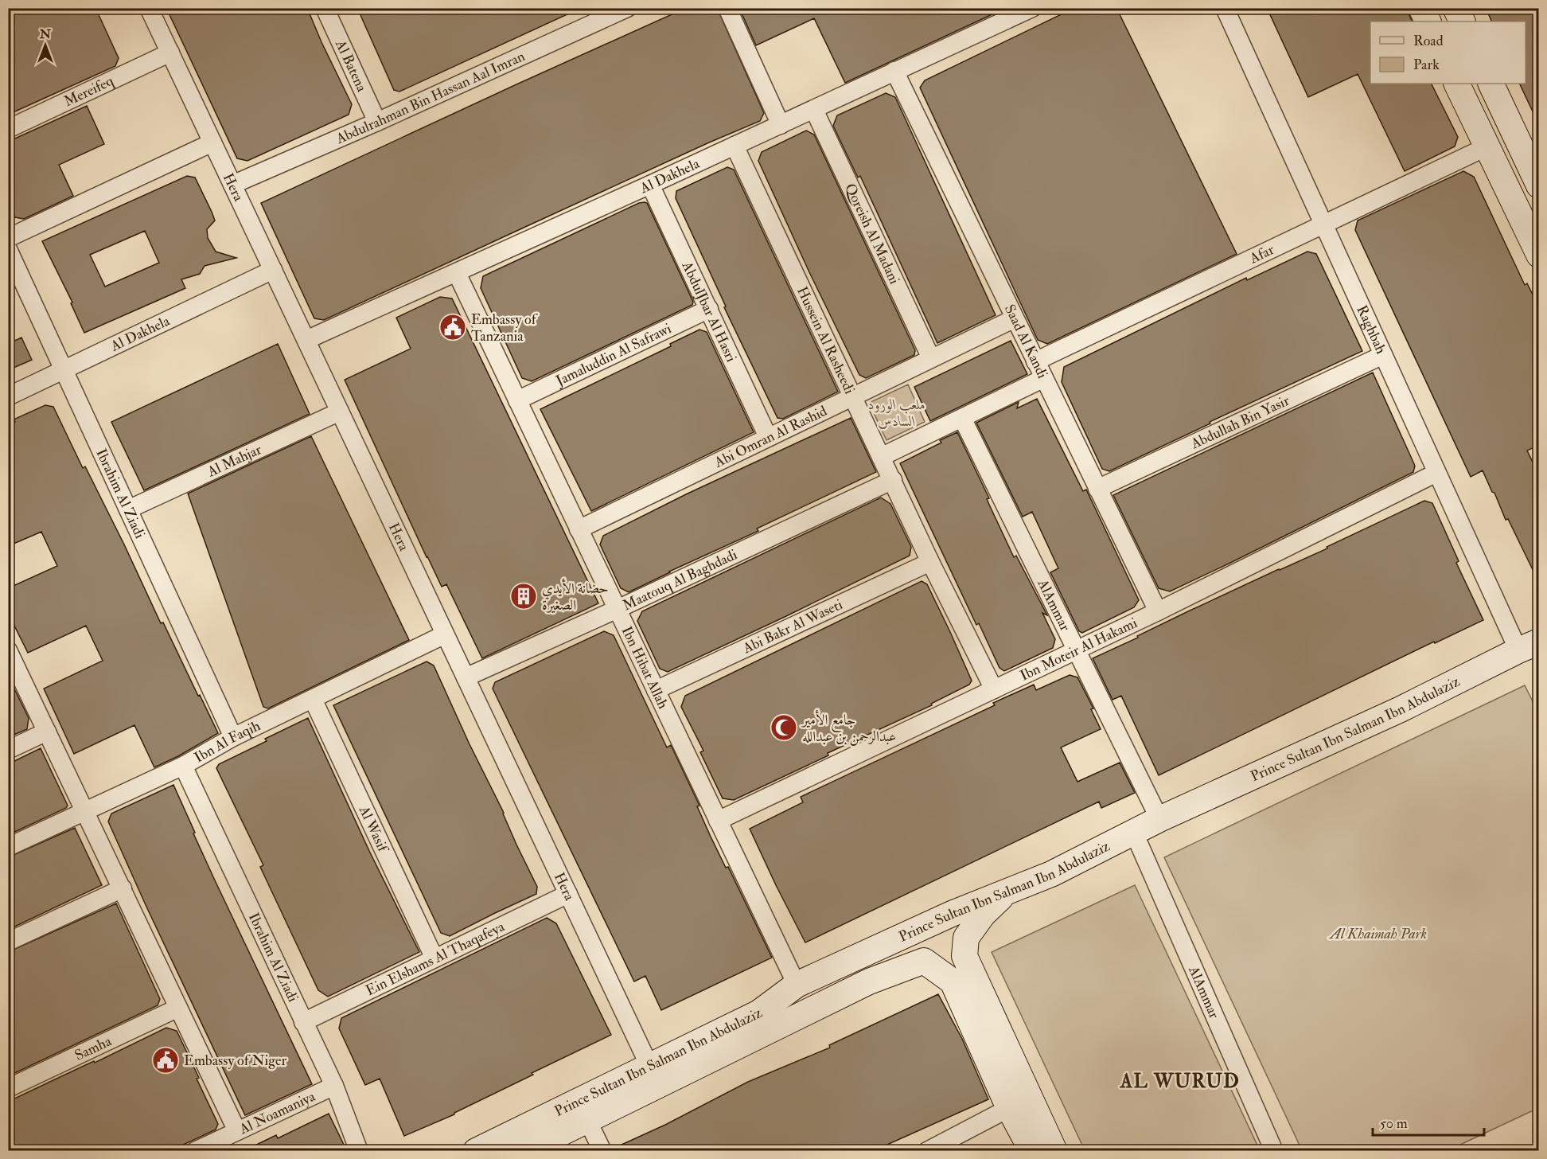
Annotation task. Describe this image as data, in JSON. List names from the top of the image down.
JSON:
{
  "streets": {
    "street": [
      "Al Batena",
      "Mereifeq",
      "Abdulrahman Bin Hassan Aal Imran",
      "Al Dakhela",
      "Hera",
      "Qoreish Al Madani",
      "Afar",
      "AbdulJbar Al Hasri",
      "Raghbah",
      "Hussein Al Rasheedi",
      "Saad Al Kandi",
      "Jamaluddin Al Safrawi",
      "Abdullah Bin Yasir",
      "Abi Omran Al Rashid",
      "Al Mahjar",
      "Ibrahim Al Ziadi",
      "Maatouq Al Baghdadi",
      "AlAmmar",
      "Abi Bakr Al Waseti",
      "Ibn Moteir Al Hakami",
      "Ibn Hibat Allah",
      "Prince Sultan Ibn Salman Ibn Abdulaziz",
      "Ibn Al Faqih",
      "Al Wasif",
      "Ein Elshams Al Thaqafeya",
      "Samha",
      "Al Noamaniya"
    ]
  },
  "crossings": [
    ["Al Batena", "Abdulrahman Bin Hassan Aal Imran"],
    ["Mereifeq", "Hera"],
    ["Abdulrahman Bin Hassan Aal Imran", "Hera"],
    ["Al Dakhela", "Hera"],
    ["Al Dakhela", "Qoreish Al Madani"],
    ["Al Dakhela", "AbdulJbar Al Hasri"],
    ["Al Dakhela", "Hussein Al Rasheedi"],
    ["Al Dakhela", "Saad Al Kandi"],
    ["Al Dakhela", "Ibrahim Al Ziadi"],
    ["Al Dakhela", "Ibn Hibat Allah"],
    ["Hera", "Al Mahjar"],
    ["Hera", "Maatouq Al Baghdadi"],
    ["Hera", "Prince Sultan Ibn Salman Ibn Abdulaziz"],
    ["Hera", "Ibn Al Faqih"],
    ["Hera", "Ein Elshams Al Thaqafeya"],
    ["Qoreish Al Madani", "Abi Omran Al Rashid"],
    ["Afar", "Raghbah"],
    ["Afar", "Saad Al Kandi"],
    ["AbdulJbar Al Hasri", "Jamaluddin Al Safrawi"],
    ["AbdulJbar Al Hasri", "Abi Omran Al Rashid"],
    ["Raghbah", "Abdullah Bin Yasir"],
    ["Raghbah", "Ibn Moteir Al Hakami"],
    ["Raghbah", "Prince Sultan Ibn Salman Ibn Abdulaziz"],
    ["Hussein Al Rasheedi", "Abi Omran Al Rashid"],
    ["Hussein Al Rasheedi", "Maatouq Al Baghdadi"],
    ["Hussein Al Rasheedi", "Abi Bakr Al Waseti"],
    ["Hussein Al Rasheedi", "Ibn Moteir Al Hakami"],
    ["Saad Al Kandi", "Abdullah Bin Yasir"],
    ["Saad Al Kandi", "Abi Omran Al Rashid"],
    ["Saad Al Kandi", "Ibn Moteir Al Hakami"],
    ["Jamaluddin Al Safrawi", "Ibn Hibat Allah"],
    ["Abi Omran Al Rashid", "Ibn Hibat Allah"],
    ["Al Mahjar", "Ibrahim Al Ziadi"],
    ["Ibrahim Al Ziadi", "Ibn Al Faqih"],
    ["Ibrahim Al Ziadi", "Ein Elshams Al Thaqafeya"],
    ["Ibrahim Al Ziadi", "Al Noamaniya"],
    ["Maatouq Al Baghdadi", "Ibn Hibat Allah"],
    ["AlAmmar", "Ibn Moteir Al Hakami"],
    ["AlAmmar", "Prince Sultan Ibn Salman Ibn Abdulaziz"],
    ["Abi Bakr Al Waseti", "Ibn Hibat Allah"],
    ["Ibn Moteir Al Hakami", "Ibn Hibat Allah"],
    ["Ibn Hibat Allah", "Prince Sultan Ibn Salman Ibn Abdulaziz"],
    ["Ibn Al Faqih", "Al Wasif"],
    ["Al Wasif", "Ein Elshams Al Thaqafeya"]
  ],
  "districts": ["AL WURUD"],
  "parks": ["ملعب الورود السادس", "Al Khaimah Park"],
  "places": {
    "public building": ["Embassy of Tanzania", "Embassy of Niger"],
    "building": ["حضانة الأيدي الصغيرة"],
    "mosque": ["جامع الأمير عبدالرحمن بن عبدالله"]
  },
  "legend": ["Road", "Park"],
  "scale_bar": "50 m",
  "north": "top"
}
